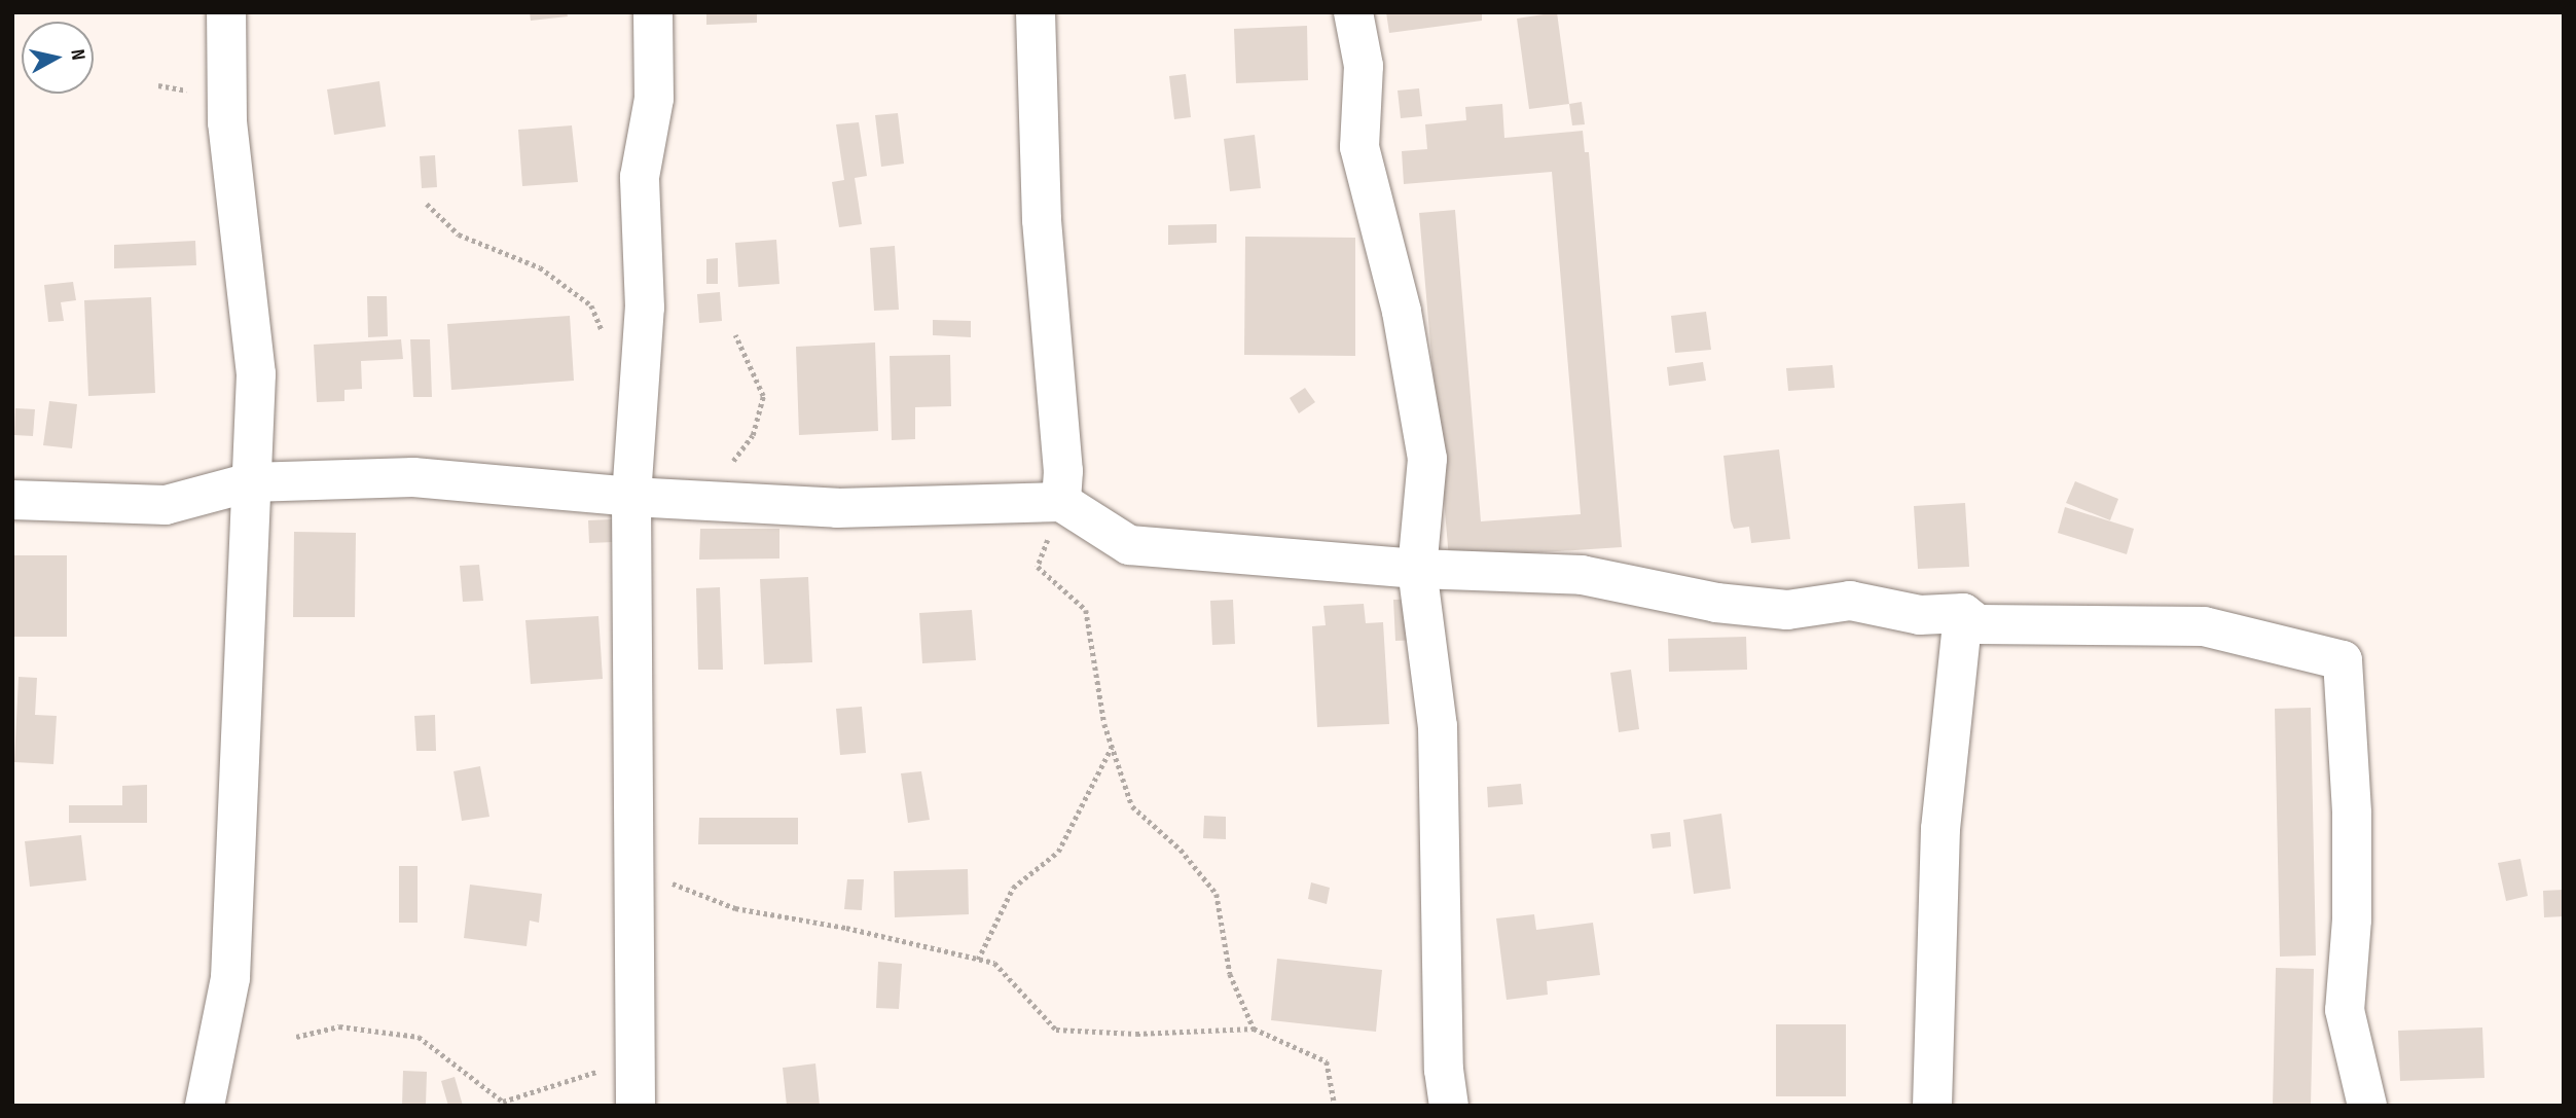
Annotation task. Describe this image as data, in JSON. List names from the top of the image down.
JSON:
{
  "north": "right"
}
